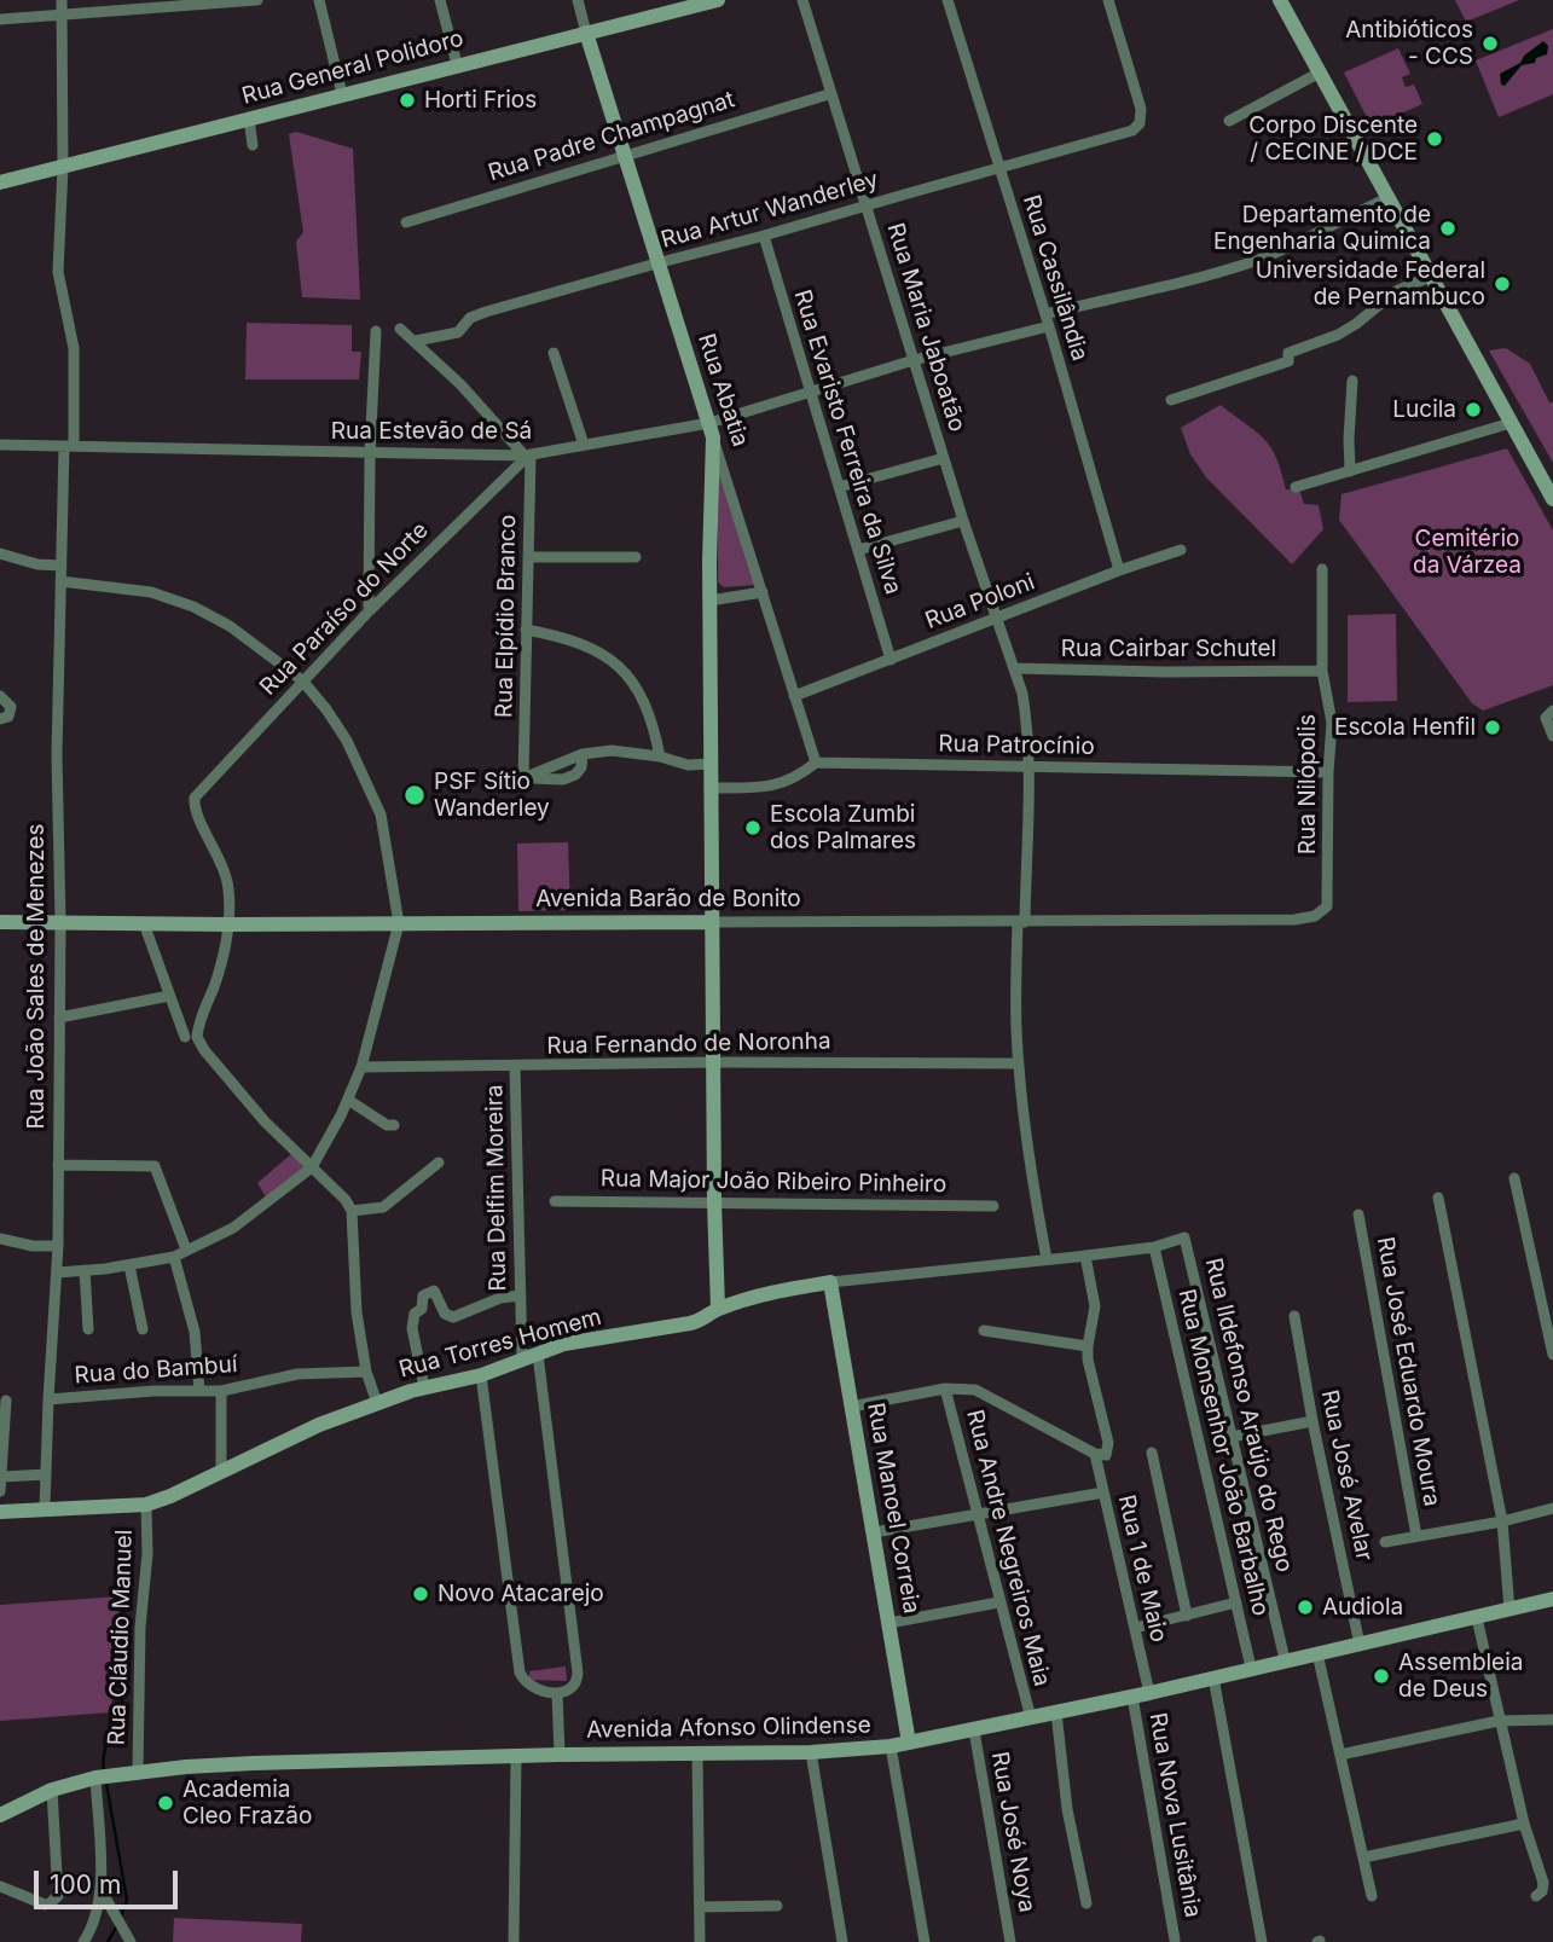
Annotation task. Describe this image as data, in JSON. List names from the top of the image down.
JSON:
{
  "streets": {
    "street": [
      "Rua General Polidoro",
      "Rua Padre Champagnat",
      "Rua Artur Wanderley",
      "Rua Cassilândia",
      "Rua Maria Jaboatão",
      "Rua Abatia",
      "Rua Estevão de Sá",
      "Rua Evaristo Ferreira da Silva",
      "Rua Poloni",
      "Rua Paraíso do Norte",
      "Rua Elpídio Branco",
      "Rua Cairbar Schutel",
      "Rua Patrocínio",
      "Rua Nilópolis",
      "Avenida Barão de Bonito",
      "Rua João Sales de Menezes",
      "Rua Fernando de Noronha",
      "Rua Major João Ribeiro Pinheiro",
      "Rua Delfim Moreira",
      "Rua Torres Homem",
      "Rua do Bambuí",
      "Rua José Eduardo Moura",
      "Rua Ildefonso Araújo do Rego",
      "Rua Monsenhor João Barbalho",
      "Rua José Avelar",
      "Rua Manoel Correia",
      "Rua Andre Negreiros Maia",
      "Rua 1 de Maio",
      "Rua Cláudio Manuel",
      "Avenida Afonso Olindense",
      "Rua Nova Lusitânia",
      "Rua José Noya"
    ]
  },
  "crossings": [
    ["Rua General Polidoro", "Rua Abatia"],
    ["Rua General Polidoro", "Rua João Sales de Menezes"],
    ["Rua Padre Champagnat", "Rua Maria Jaboatão"],
    ["Rua Padre Champagnat", "Rua Abatia"],
    ["Rua Artur Wanderley", "Rua Cassilândia"],
    ["Rua Artur Wanderley", "Rua Maria Jaboatão"],
    ["Rua Artur Wanderley", "Rua Abatia"],
    ["Rua Artur Wanderley", "Rua Evaristo Ferreira da Silva"],
    ["Rua Cassilândia", "Rua Estevão de Sá"],
    ["Rua Cassilândia", "Rua Poloni"],
    ["Rua Maria Jaboatão", "Rua Estevão de Sá"],
    ["Rua Maria Jaboatão", "Rua Poloni"],
    ["Rua Maria Jaboatão", "Rua Cairbar Schutel"],
    ["Rua Maria Jaboatão", "Rua Patrocínio"],
    ["Rua Maria Jaboatão", "Avenida Barão de Bonito"],
    ["Rua Maria Jaboatão", "Rua Fernando de Noronha"],
    ["Rua Maria Jaboatão", "Rua Torres Homem"],
    ["Rua Abatia", "Rua Estevão de Sá"],
    ["Rua Abatia", "Rua Poloni"],
    ["Rua Abatia", "Rua Patrocínio"],
    ["Rua Estevão de Sá", "Rua Evaristo Ferreira da Silva"],
    ["Rua Estevão de Sá", "Rua Paraíso do Norte"],
    ["Rua Estevão de Sá", "Rua Elpídio Branco"],
    ["Rua Estevão de Sá", "Rua João Sales de Menezes"],
    ["Rua Evaristo Ferreira da Silva", "Rua Poloni"],
    ["Rua Paraíso do Norte", "Rua Elpídio Branco"],
    ["Rua Paraíso do Norte", "Avenida Barão de Bonito"],
    ["Rua Cairbar Schutel", "Rua Nilópolis"],
    ["Rua Patrocínio", "Rua Nilópolis"],
    ["Rua Nilópolis", "Avenida Barão de Bonito"],
    ["Avenida Barão de Bonito", "Rua João Sales de Menezes"],
    ["Rua João Sales de Menezes", "Rua Torres Homem"],
    ["Rua João Sales de Menezes", "Rua do Bambuí"],
    ["Rua Fernando de Noronha", "Rua Delfim Moreira"],
    ["Rua Delfim Moreira", "Rua Torres Homem"],
    ["Rua Torres Homem", "Rua Ildefonso Araújo do Rego"],
    ["Rua Torres Homem", "Rua Manoel Correia"],
    ["Rua Torres Homem", "Rua Cláudio Manuel"],
    ["Rua Ildefonso Araújo do Rego", "Rua Monsenhor João Barbalho"],
    ["Rua Ildefonso Araújo do Rego", "Avenida Afonso Olindense"],
    ["Rua Monsenhor João Barbalho", "Avenida Afonso Olindense"],
    ["Rua José Avelar", "Avenida Afonso Olindense"],
    ["Rua Manoel Correia", "Avenida Afonso Olindense"],
    ["Rua Andre Negreiros Maia", "Avenida Afonso Olindense"],
    ["Rua 1 de Maio", "Avenida Afonso Olindense"],
    ["Rua Cláudio Manuel", "Avenida Afonso Olindense"],
    ["Avenida Afonso Olindense", "Rua Nova Lusitânia"],
    ["Avenida Afonso Olindense", "Rua José Noya"]
  ],
  "parks": ["Cemitério da Várzea"],
  "places": [
    "Antibióticos - CCS",
    "Horti Frios",
    "Corpo Discente / CECINE / DCE",
    "Departamento de Engenharia Quimica",
    "Universidade Federal de Pernambuco",
    "Lucila",
    "Escola Henfil",
    "PSF Sítio Wanderley",
    "Escola Zumbi dos Palmares",
    "Novo Atacarejo",
    "Audiola",
    "Assembleia de Deus",
    "Academia Cleo Frazão"
  ],
  "scale_bar": "100 m"
}
